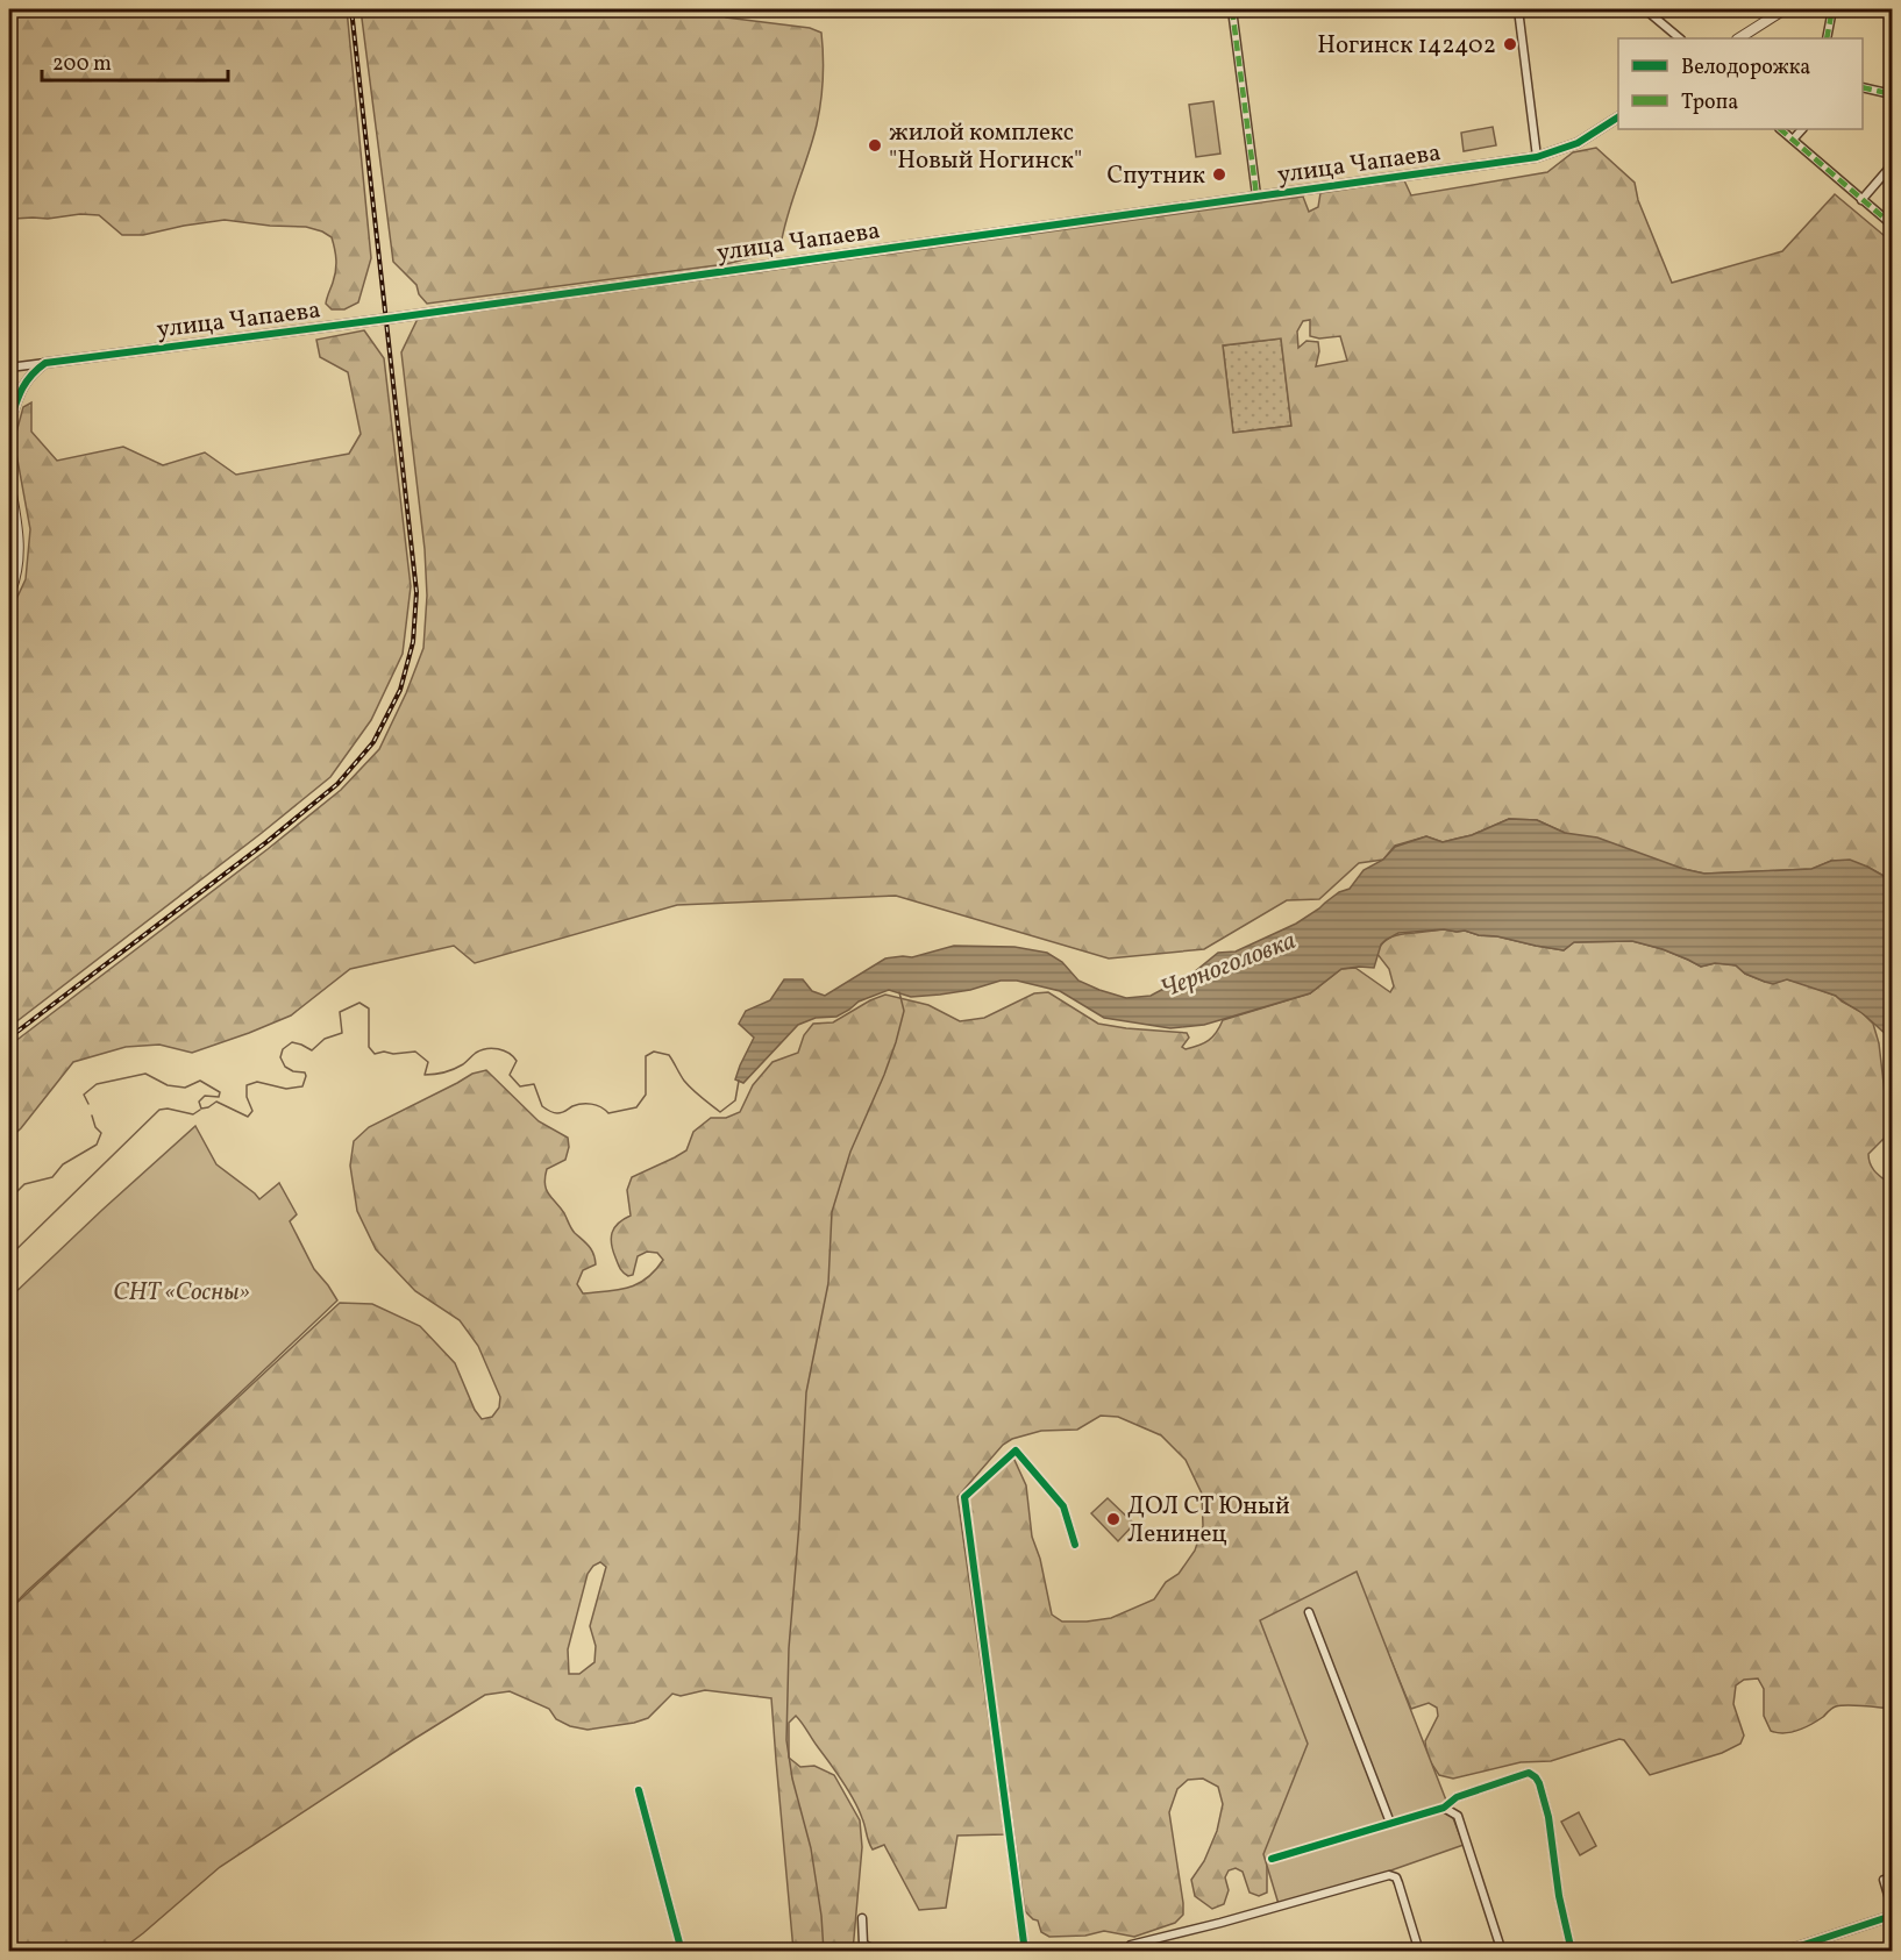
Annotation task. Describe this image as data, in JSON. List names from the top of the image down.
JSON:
{
  "streets": {
    "street": ["улица Чапаева"]
  },
  "water": ["Черноголовка"],
  "parks": ["СНТ «Сосны»"],
  "places": [
    "Ногинск 142402",
    "жилой комплекс \"Новый Ногинск\"",
    "Спутник",
    "ДОЛ СТ Юный Ленинец"
  ],
  "legend": ["Велодорожка", "Тропа"],
  "scale_bar": "200 m"
}
